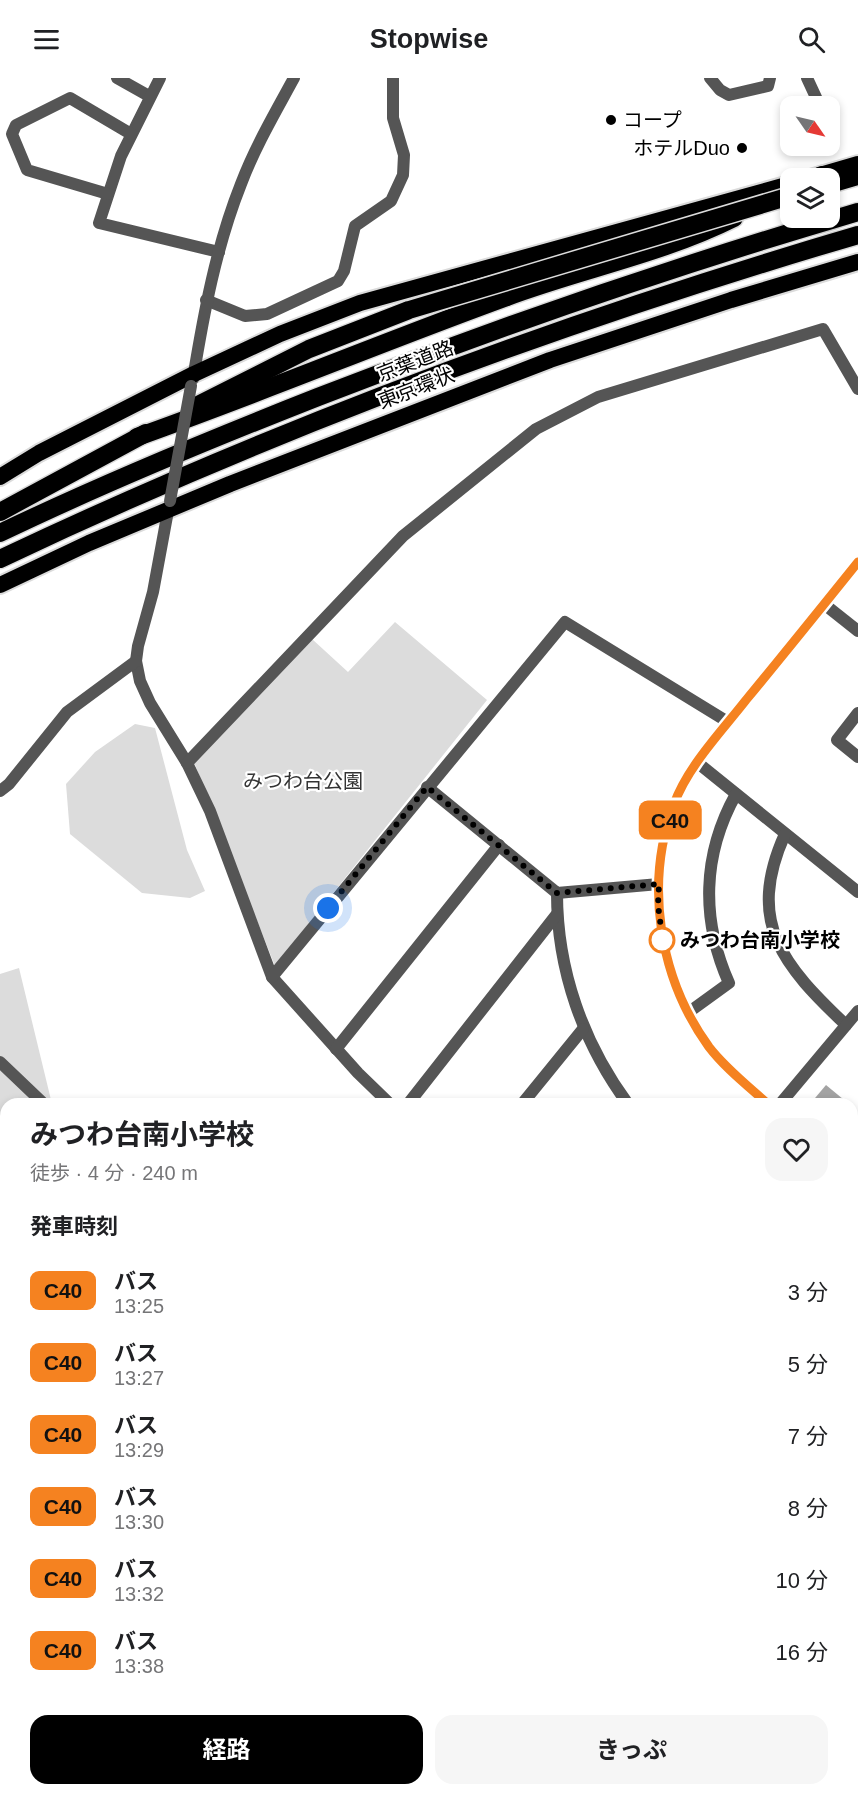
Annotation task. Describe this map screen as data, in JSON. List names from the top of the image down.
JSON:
{
  "streets": {
    "highway": ["京葉道路", "東京環状"]
  },
  "parks": ["みつわ台公園"],
  "places": ["コープ", "ホテルDuo", "みつわ台南小学校"],
  "lines": ["bus line C40"],
  "north": "bottom right",
  "page": {
    "header": "Stopwise",
    "on_map": "C40",
    "heading": [
      ["みつわ台南小学校", "徒歩 · 4 分 · 240 m"],
      "発車時刻"
    ],
    "list": [
      {
        "mark": "C40",
        "name": "バス",
        "note": "13:25",
        "value": "3 分"
      },
      {
        "mark": "C40",
        "name": "バス",
        "note": "13:27",
        "value": "5 分"
      },
      {
        "mark": "C40",
        "name": "バス",
        "note": "13:29",
        "value": "7 分"
      },
      {
        "mark": "C40",
        "name": "バス",
        "note": "13:30",
        "value": "8 分"
      },
      {
        "mark": "C40",
        "name": "バス",
        "note": "13:32",
        "value": "10 分"
      },
      {
        "mark": "C40",
        "name": "バス",
        "note": "13:38",
        "value": "16 分"
      }
    ],
    "buttons": ["経路", "きっぷ"]
  }
}
